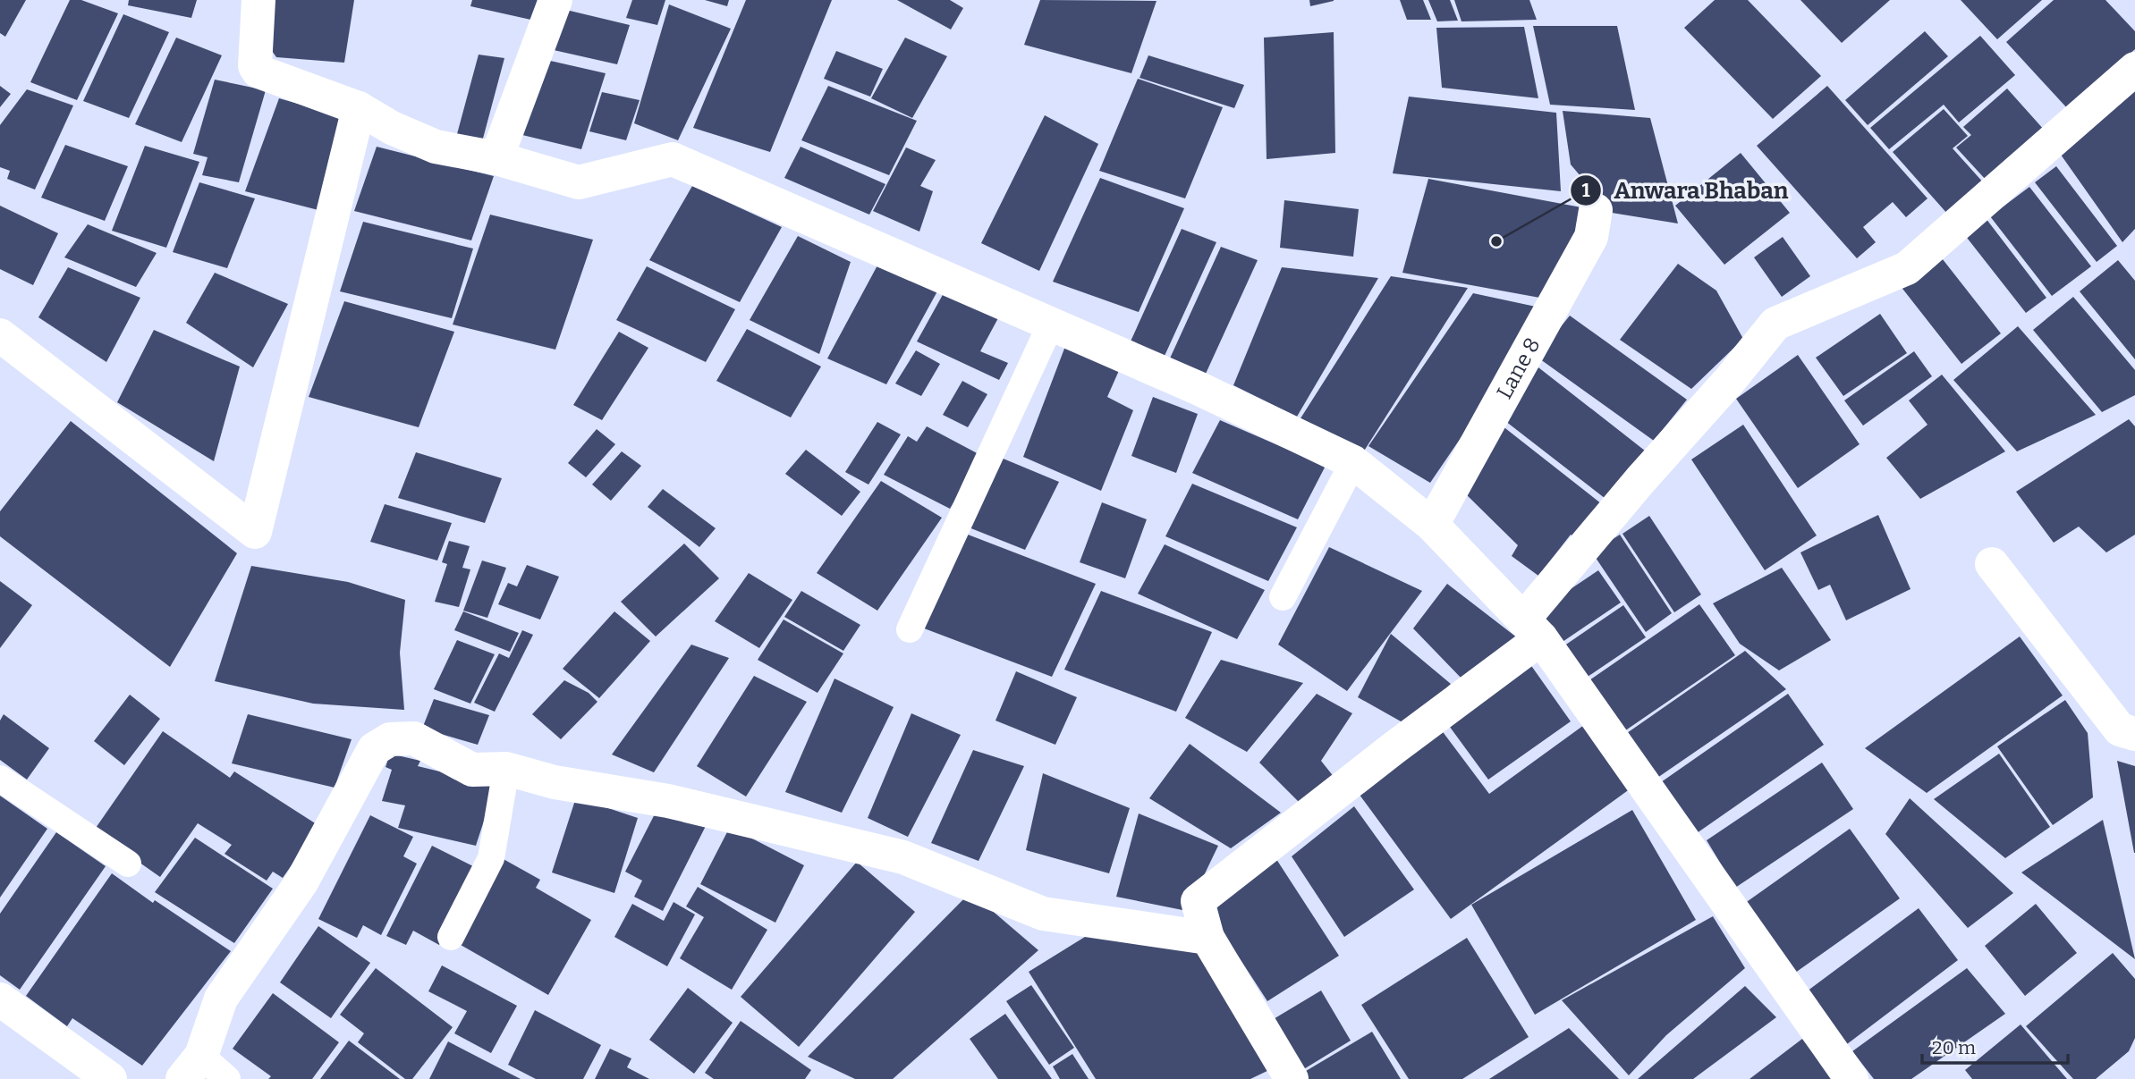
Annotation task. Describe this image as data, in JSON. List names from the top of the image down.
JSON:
{
  "streets": {
    "street": ["Lane 8"]
  },
  "places": ["Anwara Bhaban"],
  "scale_bar": "20 m"
}
